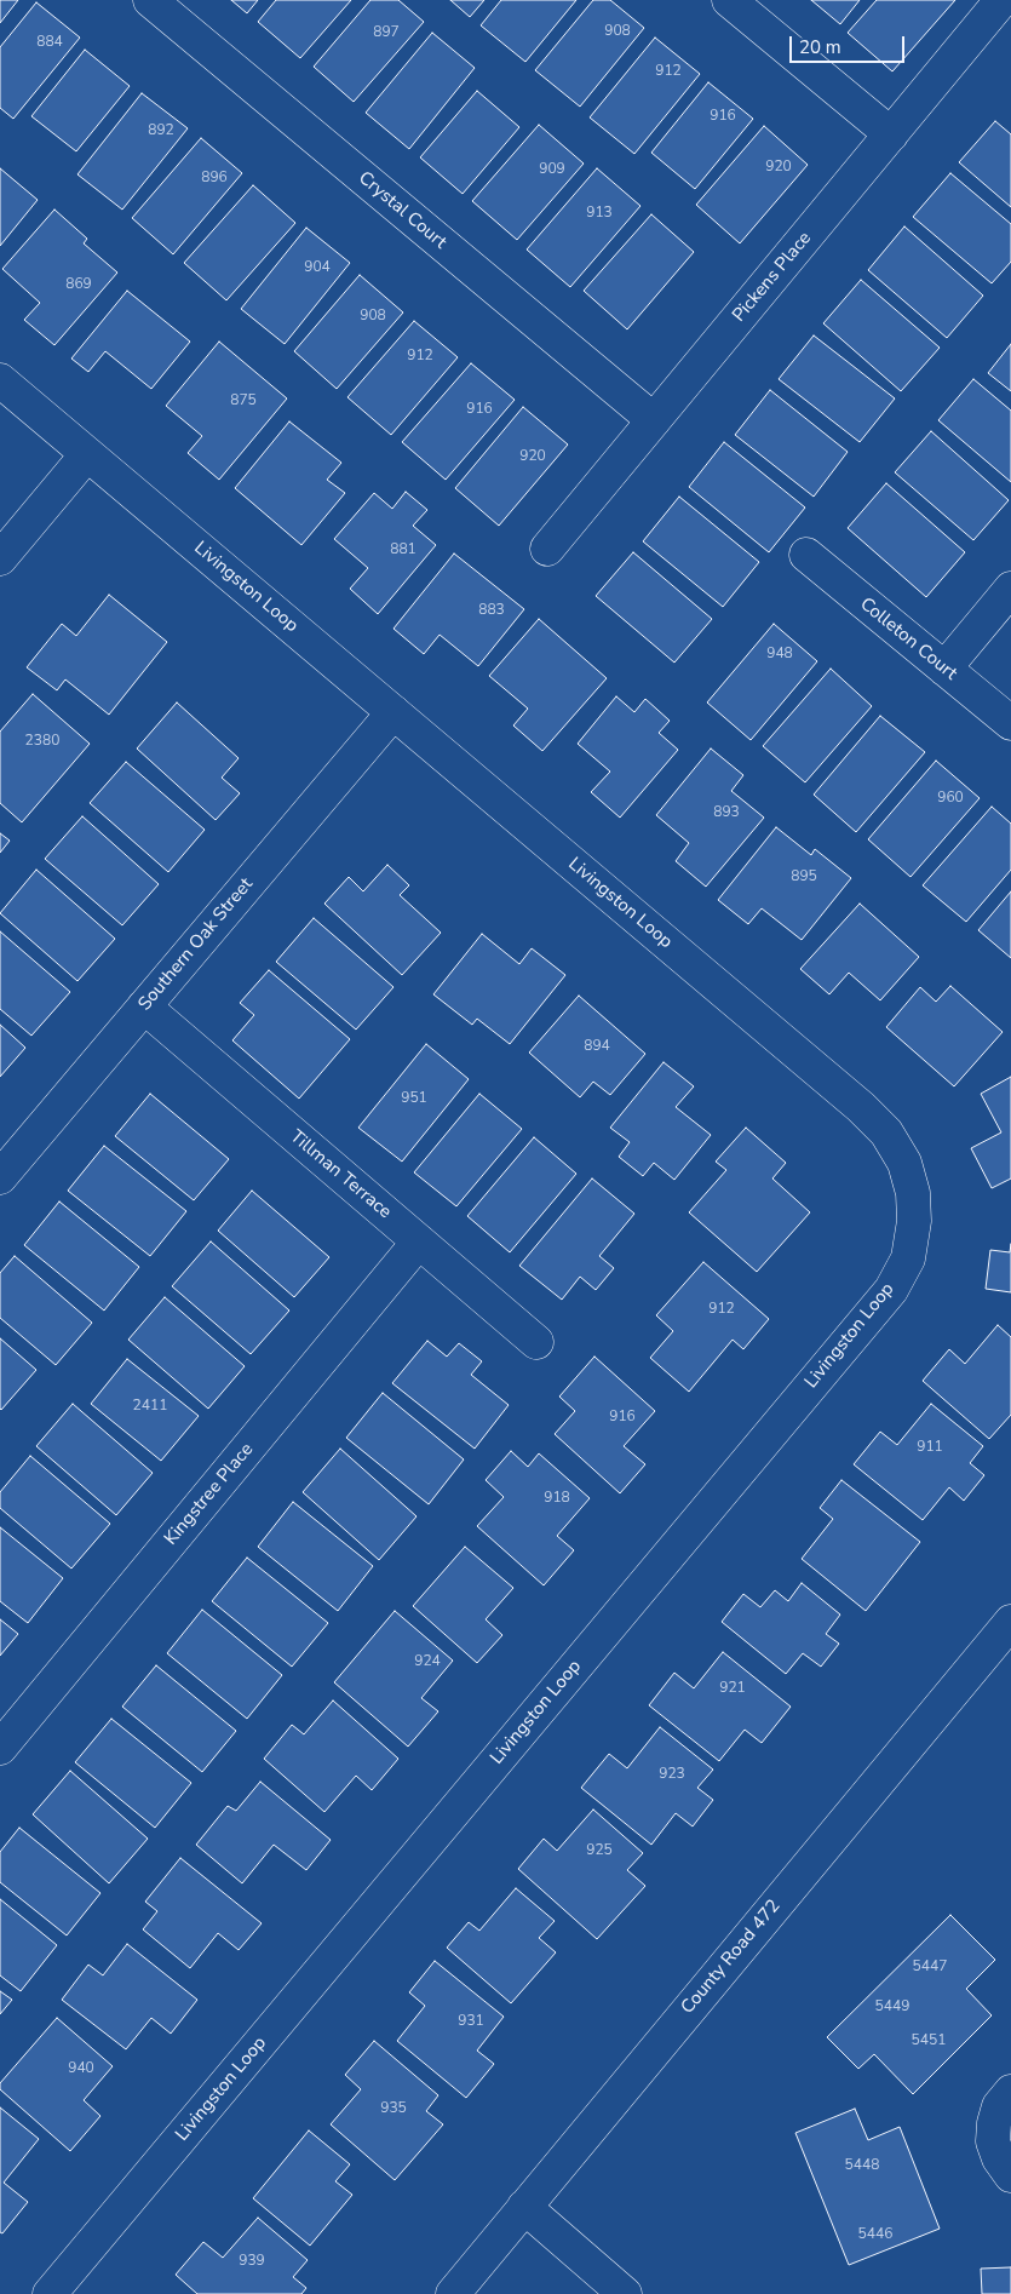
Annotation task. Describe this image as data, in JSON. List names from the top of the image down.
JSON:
{
  "streets": {
    "street": [
      "Crystal Court",
      "Pickens Place",
      "Livingston Loop",
      "Colleton Court",
      "Southern Oak Street",
      "Tillman Terrace",
      "Kingstree Place",
      "County Road 472"
    ]
  },
  "crossings": [
    ["Crystal Court", "Pickens Place"],
    ["Livingston Loop", "Southern Oak Street"],
    ["Southern Oak Street", "Tillman Terrace"],
    ["Tillman Terrace", "Kingstree Place"]
  ],
  "house_numbers": [
    "908",
    "897",
    "884",
    "912",
    "916",
    "892",
    "920",
    "909",
    "896",
    "913",
    "904",
    "869",
    "908",
    "912",
    "875",
    "916",
    "920",
    "881",
    "883",
    "948",
    "2380",
    "960",
    "893",
    "895",
    "894",
    "951",
    "912",
    "2411",
    "916",
    "911",
    "918",
    "924",
    "921",
    "923",
    "925",
    "5447",
    "5449",
    "931",
    "5451",
    "940",
    "935",
    "5448",
    "5446",
    "939"
  ],
  "scale_bar": "20 m"
}
